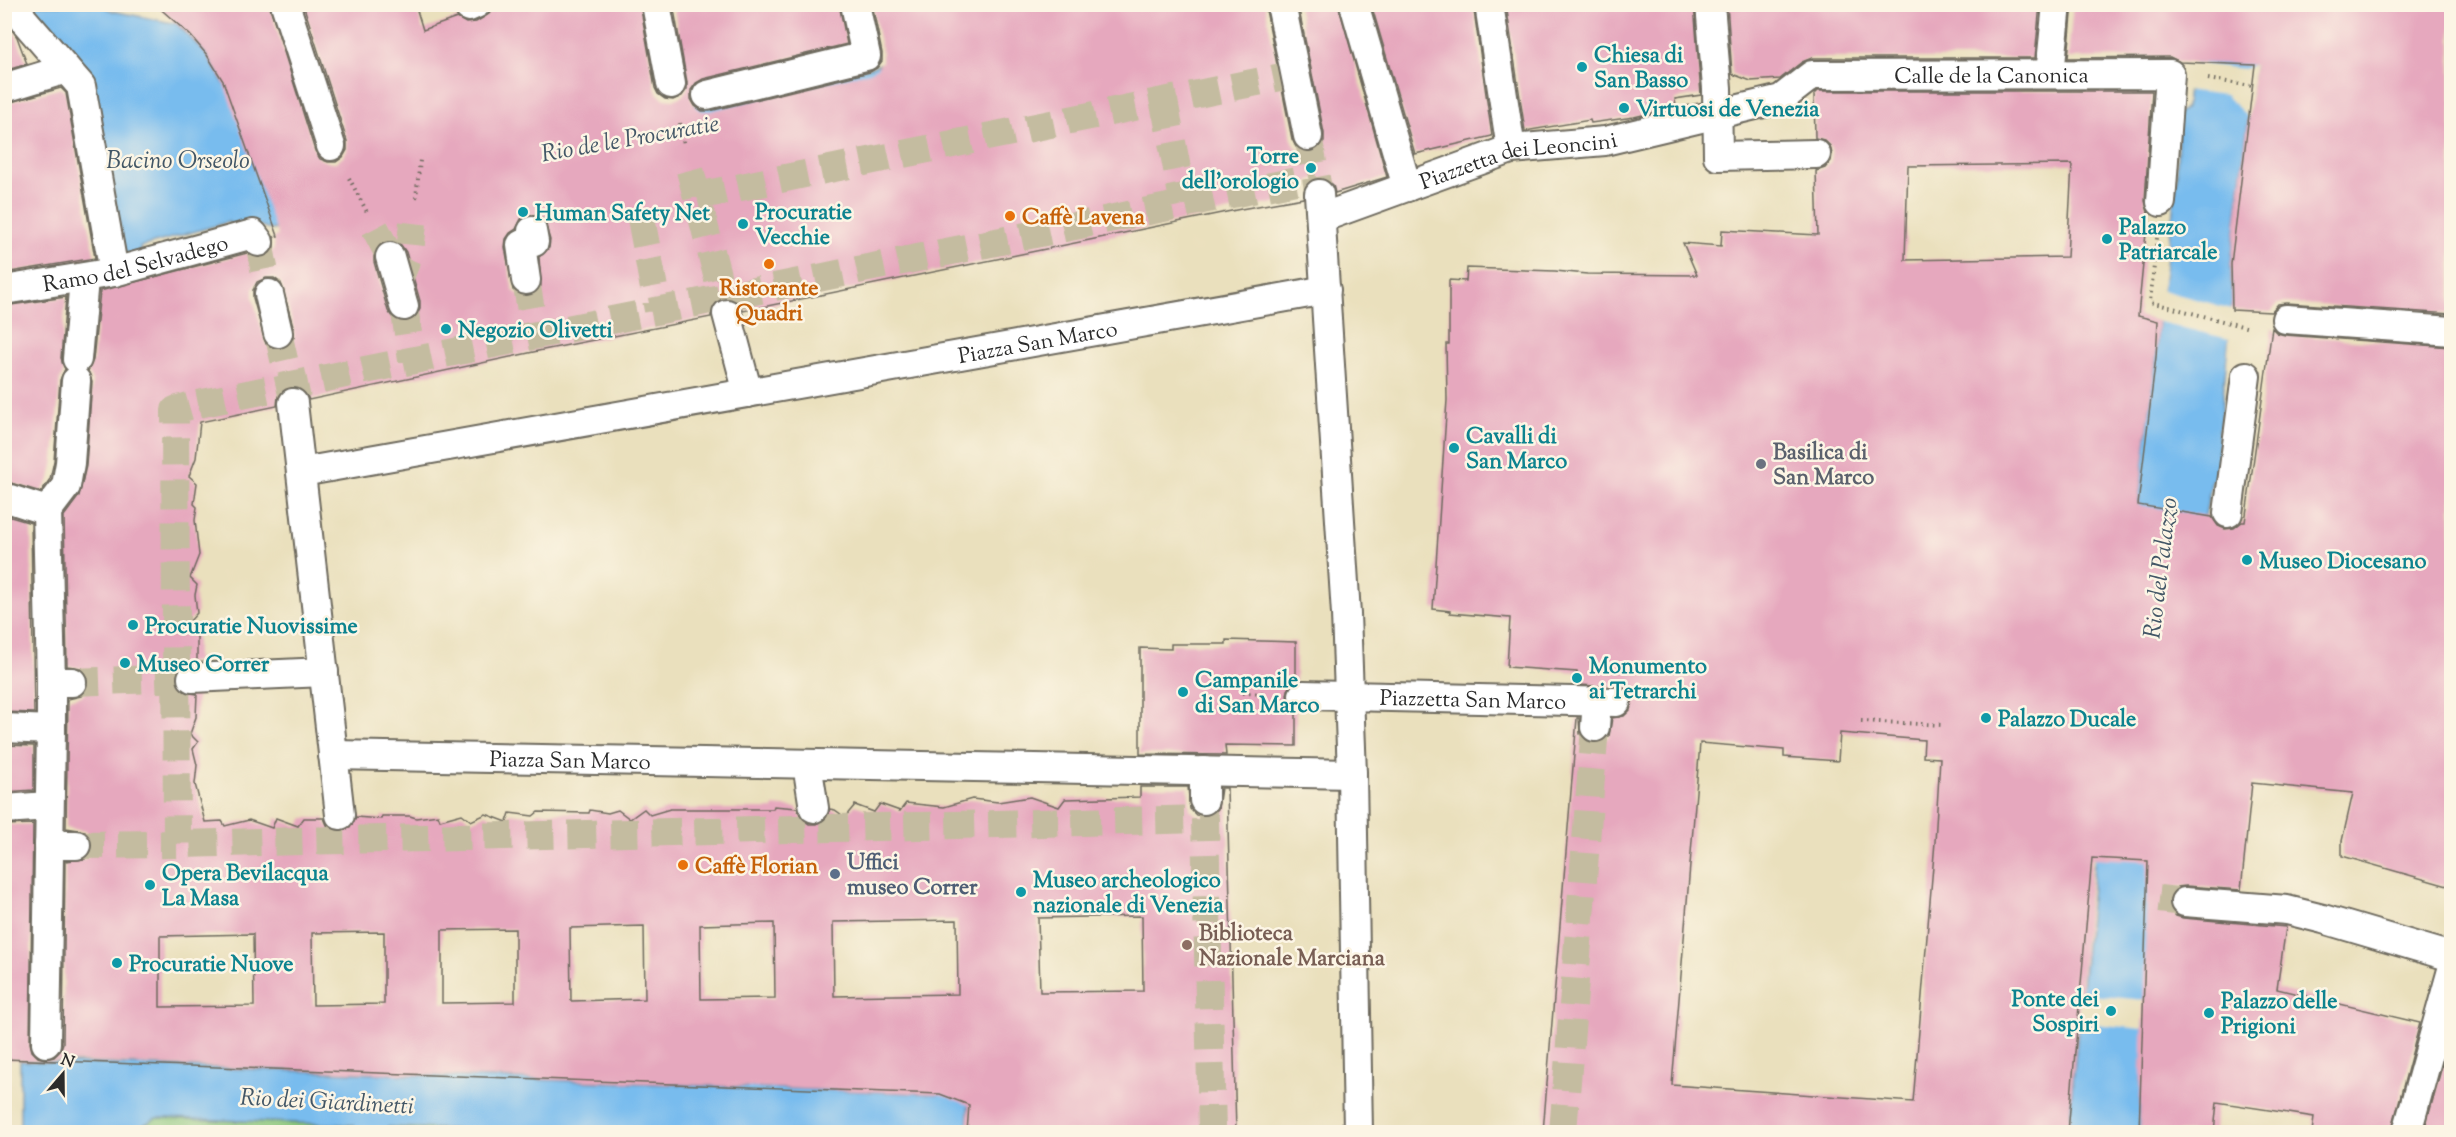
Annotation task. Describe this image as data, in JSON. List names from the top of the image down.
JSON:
{
  "streets": {
    "street": [
      "Calle de la Canonica",
      "Piazzetta dei Leoncini",
      "Ramo del Selvadego",
      "Piazza San Marco",
      "Piazzetta San Marco"
    ]
  },
  "crossings": [
    ["Calle de la Canonica", "Piazzetta dei Leoncini"],
    ["Piazzetta dei Leoncini", "Piazza San Marco"],
    ["Piazzetta dei Leoncini", "Piazzetta San Marco"],
    ["Piazza San Marco", "Piazzetta San Marco"]
  ],
  "water": [
    "Rio de le Procuratie",
    "Bacino Orseolo",
    "Rio del Palazzo",
    "Rio dei Giardinetti"
  ],
  "places": [
    "Chiesa di San Basso",
    "Virtuosi de Venezia",
    "Torre dell'orologio",
    "Human Safety Net",
    "Caffè Lavena",
    "Procuratie Vecchie",
    "Palazzo Patriarcale",
    "Ristorante Quadri",
    "Negozio Olivetti",
    "Cavalli di San Marco",
    "Basilica di San Marco",
    "Museo Diocesano",
    "Procuratie Nuovissime",
    "Museo Correr",
    "Monumento ai Tetrarchi",
    "Campanile di San Marco",
    "Palazzo Ducale",
    "Caffè Florian",
    "Uffici museo Correr",
    "Opera Bevilacqua La Masa",
    "Museo archeologico nazionale di Venezia",
    "Biblioteca Nazionale Marciana",
    "Procuratie Nuove",
    "Ponte dei Sospiri",
    "Palazzo delle Prigioni"
  ],
  "north": "top"
}
